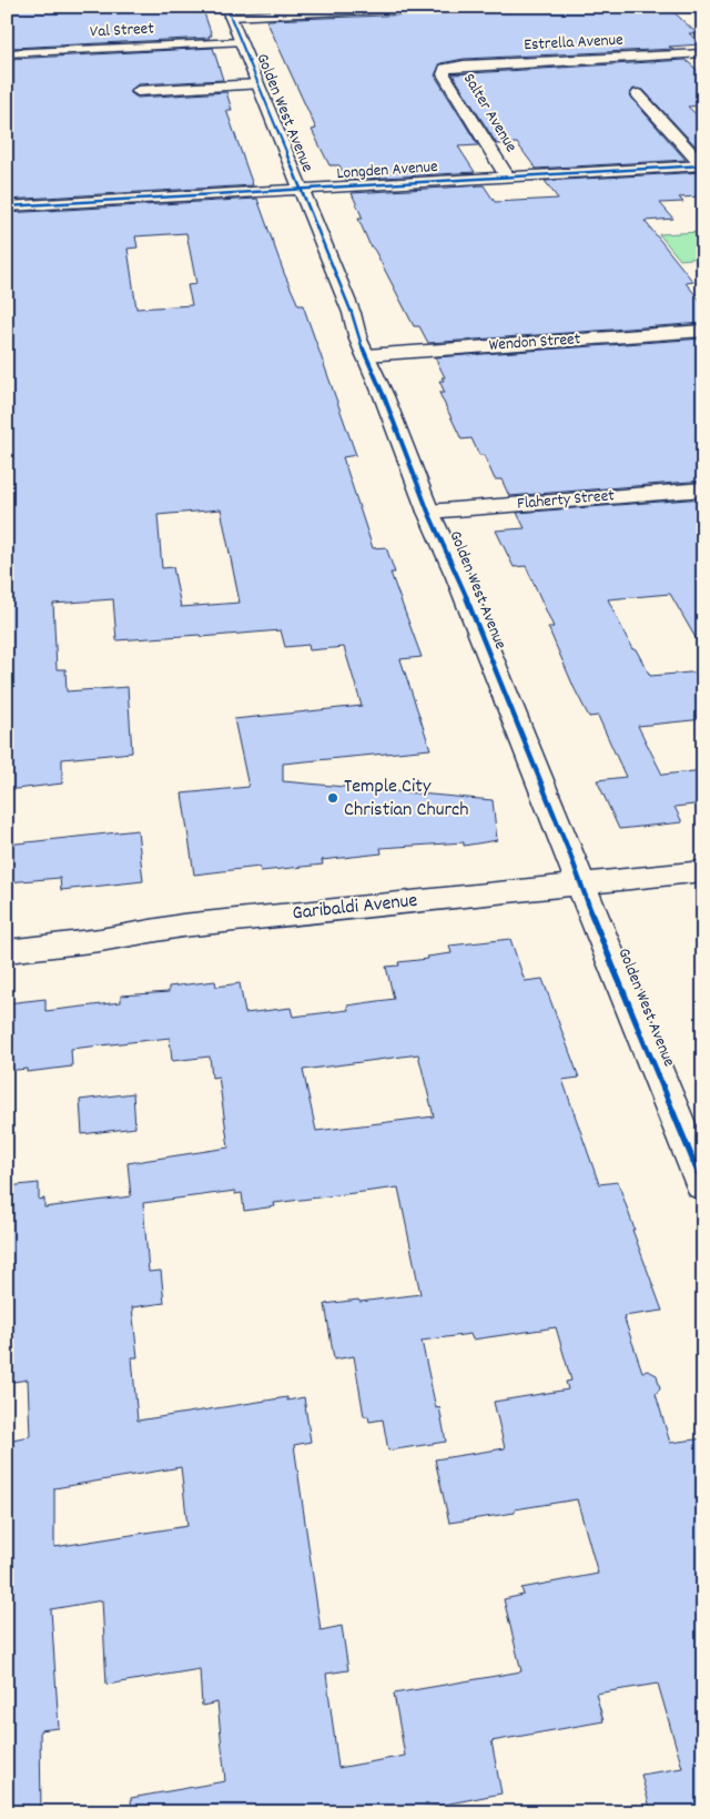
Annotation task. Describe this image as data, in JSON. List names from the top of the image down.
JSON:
{
  "streets": {
    "street": [
      "Val Street",
      "Estrella Avenue",
      "Golden West Avenue",
      "Salter Avenue",
      "Longden Avenue",
      "Wendon Street",
      "Flaherty Street",
      "Garibaldi Avenue"
    ]
  },
  "crossings": [
    ["Val Street", "Golden West Avenue"],
    ["Estrella Avenue", "Salter Avenue"],
    ["Golden West Avenue", "Longden Avenue"],
    ["Golden West Avenue", "Wendon Street"],
    ["Golden West Avenue", "Flaherty Street"],
    ["Golden West Avenue", "Garibaldi Avenue"],
    ["Salter Avenue", "Longden Avenue"]
  ],
  "places": ["Temple City Christian Church"]
}
